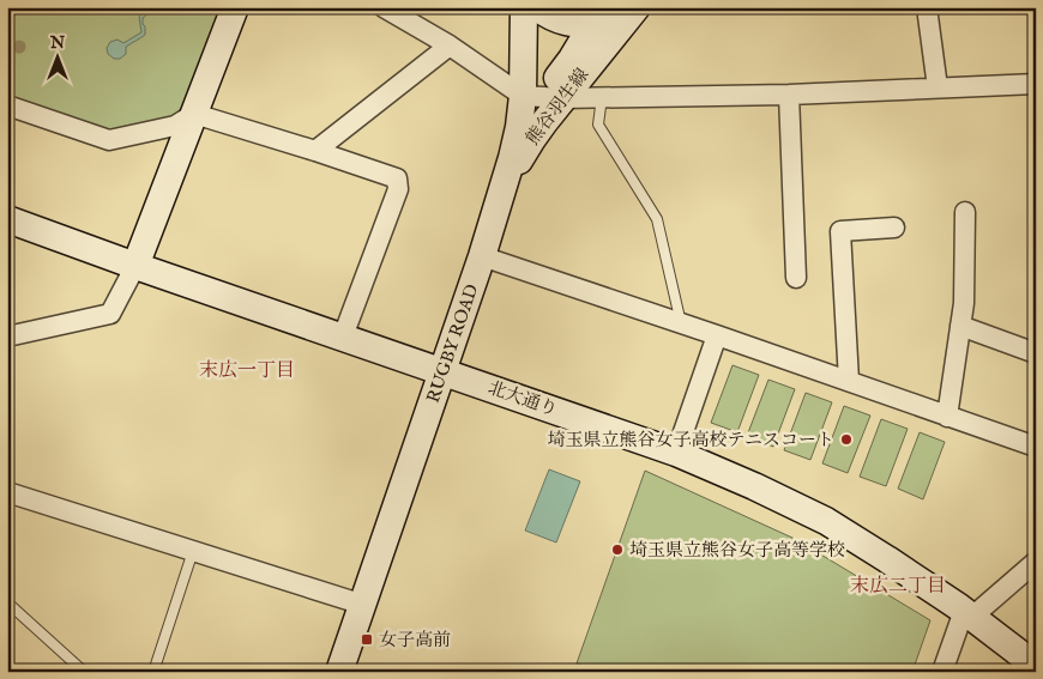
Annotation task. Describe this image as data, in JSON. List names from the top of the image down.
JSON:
{
  "streets": {
    "street": ["熊谷羽生線", "RUGBY ROAD", "北大通り"]
  },
  "crossings": [
    ["熊谷羽生線", "RUGBY ROAD"],
    ["RUGBY ROAD", "北大通り"]
  ],
  "districts": ["末広一丁目", "末広二丁目"],
  "places": {
    "other": ["埼玉県立熊谷女子高校テニスコート", "埼玉県立熊谷女子高等学校"],
    "transit": ["女子高前"]
  },
  "north": "top"
}
